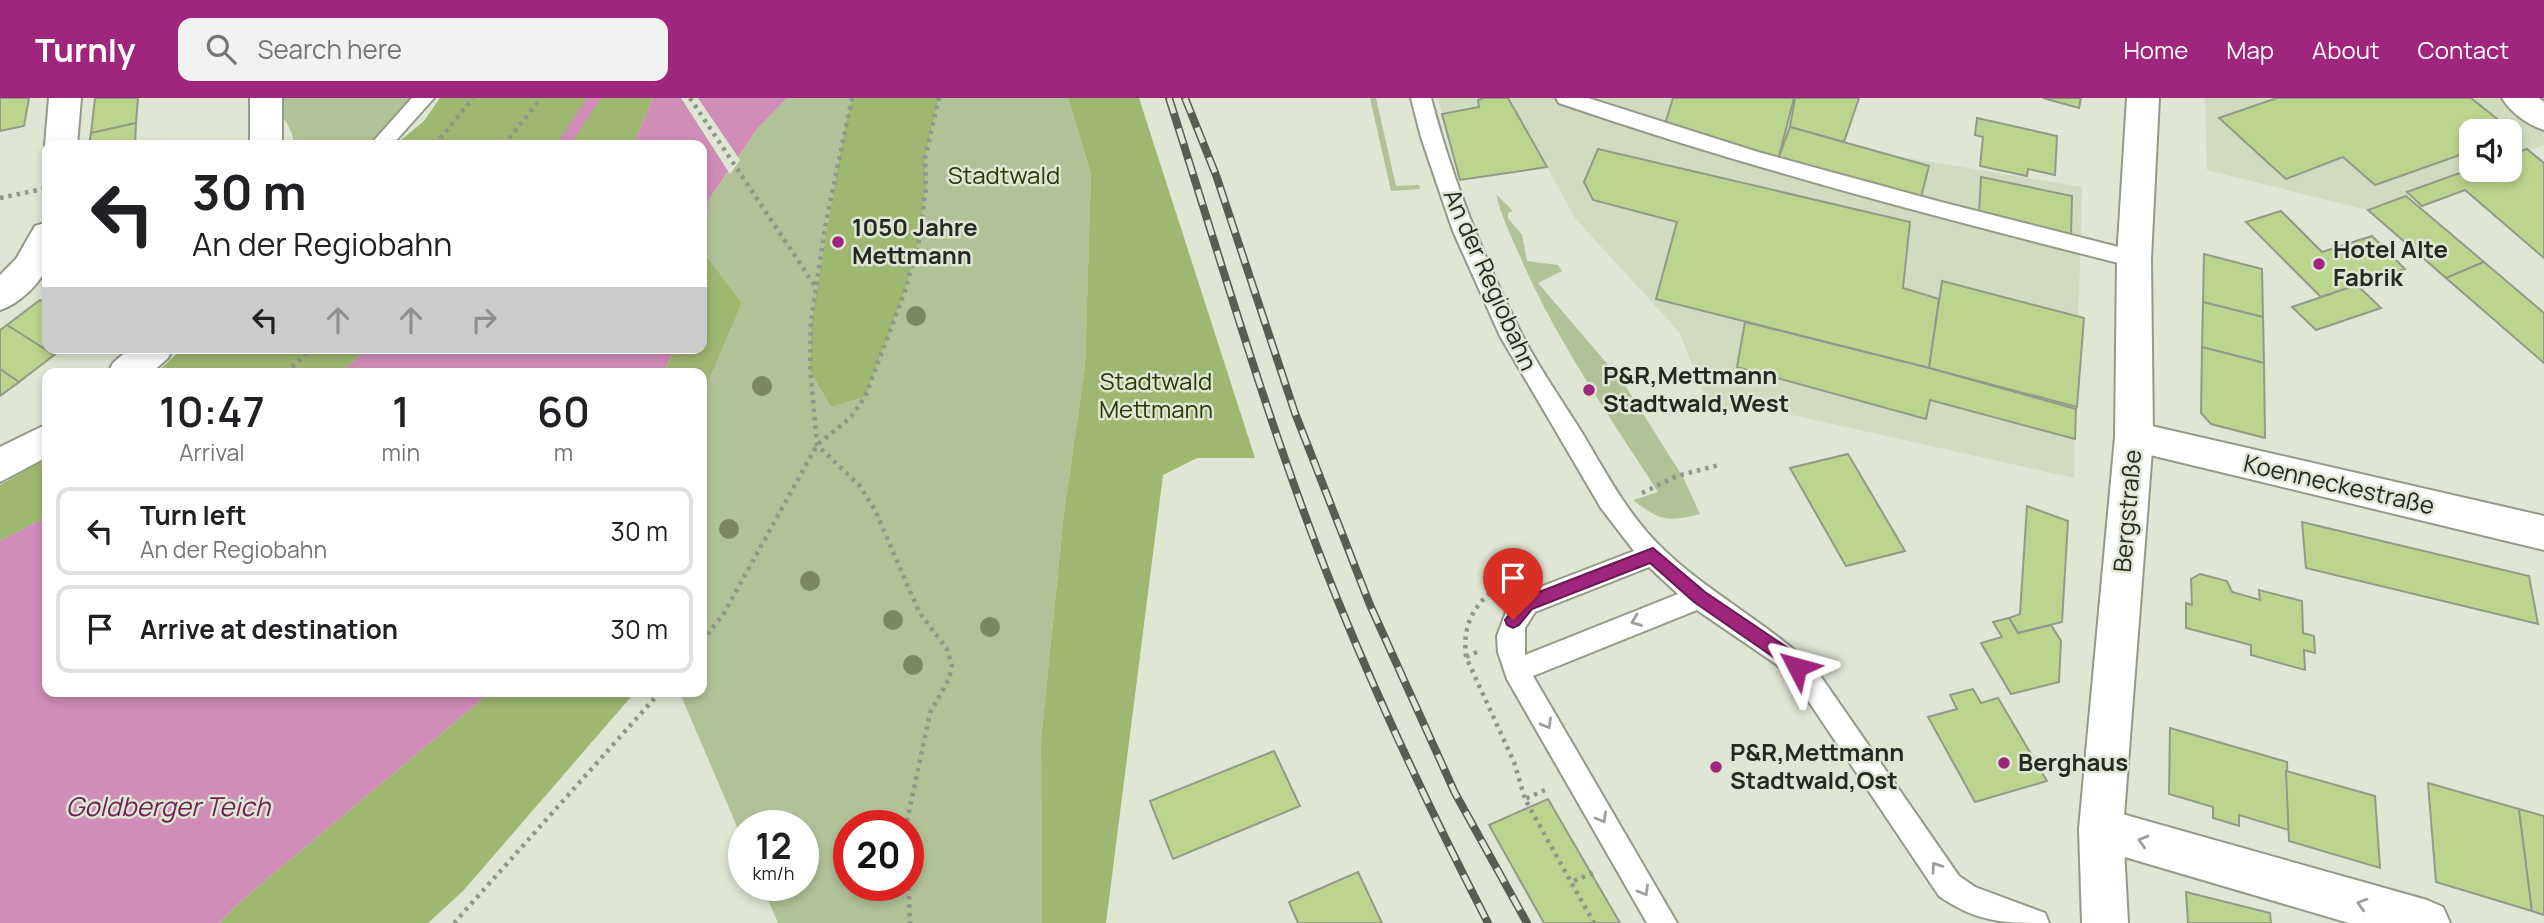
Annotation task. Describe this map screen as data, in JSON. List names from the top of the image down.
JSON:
{
  "streets": {
    "street": ["Koenneckestraße", "Bergstraße"],
    "lane": ["An der Regiobahn"]
  },
  "crossings": [
    ["Koenneckestraße", "Bergstraße"]
  ],
  "one_way": ["An der Regiobahn"],
  "water": ["Goldberger Teich"],
  "parks": ["Stadtwald", "Stadtwald Mettmann"],
  "places": [
    "1050 Jahre Mettmann",
    "Hotel Alte Fabrik",
    "P&R,Mettmann Stadtwald,West",
    "Berghaus",
    "P&R,Mettmann Stadtwald,Ost"
  ],
  "page": {
    "header": "Turnly",
    "search": "Search here",
    "nav": [
      "Home",
      "Map",
      "About",
      "Contact"
    ],
    "turn": ["30 m", "An der Regiobahn"],
    "eta": [
      "10:47",
      "Arrival",
      "1",
      "min",
      "60",
      "m"
    ],
    "list": [
      {
        "name": "Turn left",
        "note": "An der Regiobahn",
        "value": "30 m"
      },
      {
        "name": "Arrive at destination",
        "value": "30 m"
      }
    ],
    "speed": "12 km/h",
    "limit": "20"
  }
}
